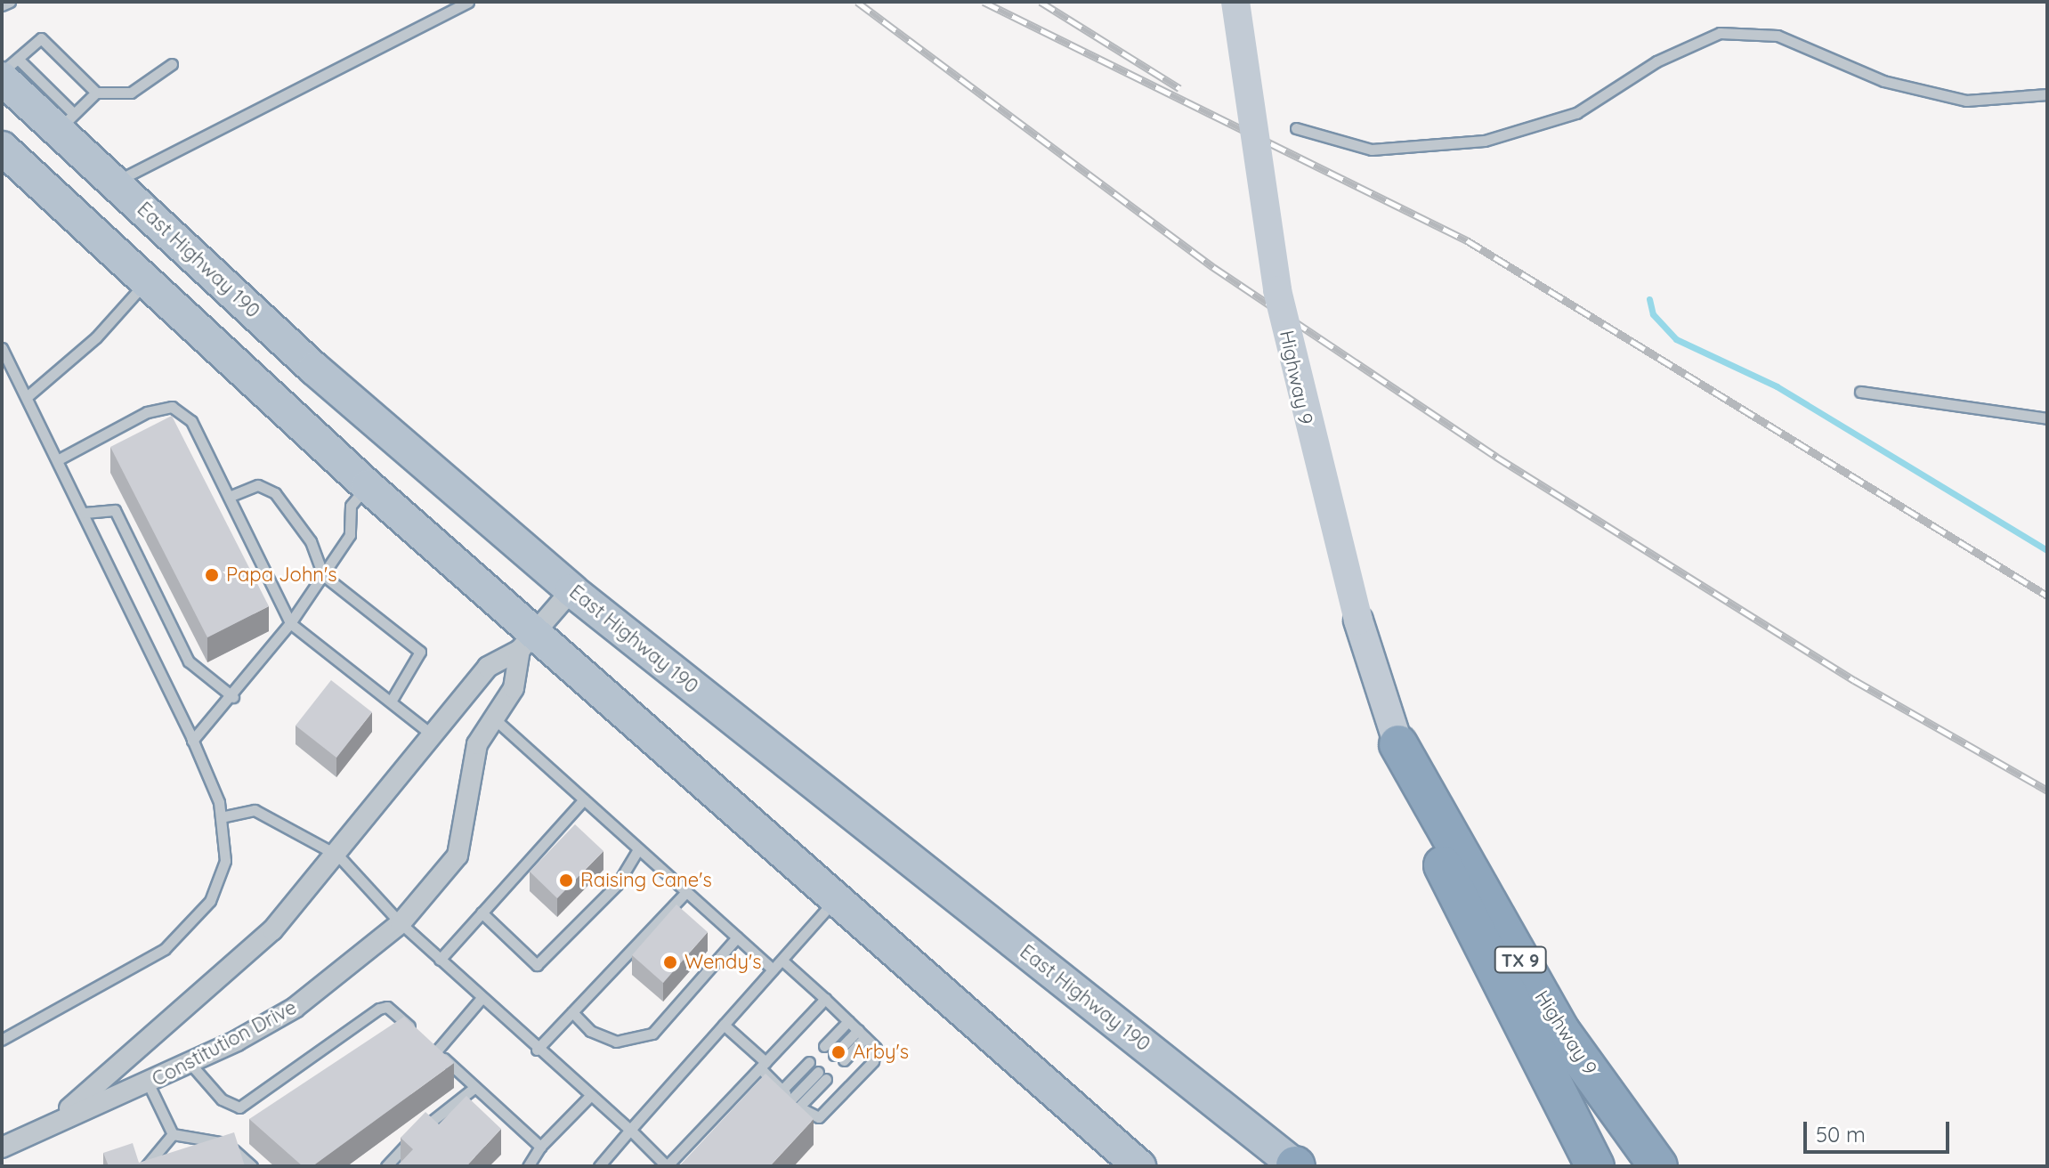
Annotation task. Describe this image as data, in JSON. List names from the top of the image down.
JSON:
{
  "streets": {
    "highway": ["Highway 9", "TX 9"],
    "main road": ["East Highway 190"],
    "street": ["Constitution Drive"]
  },
  "crossings": [
    ["East Highway 190", "Constitution Drive"]
  ],
  "places": [
    "Papa John's",
    "Raising Cane's",
    "Wendy's",
    "Arby's"
  ],
  "scale_bar": "50 m"
}
